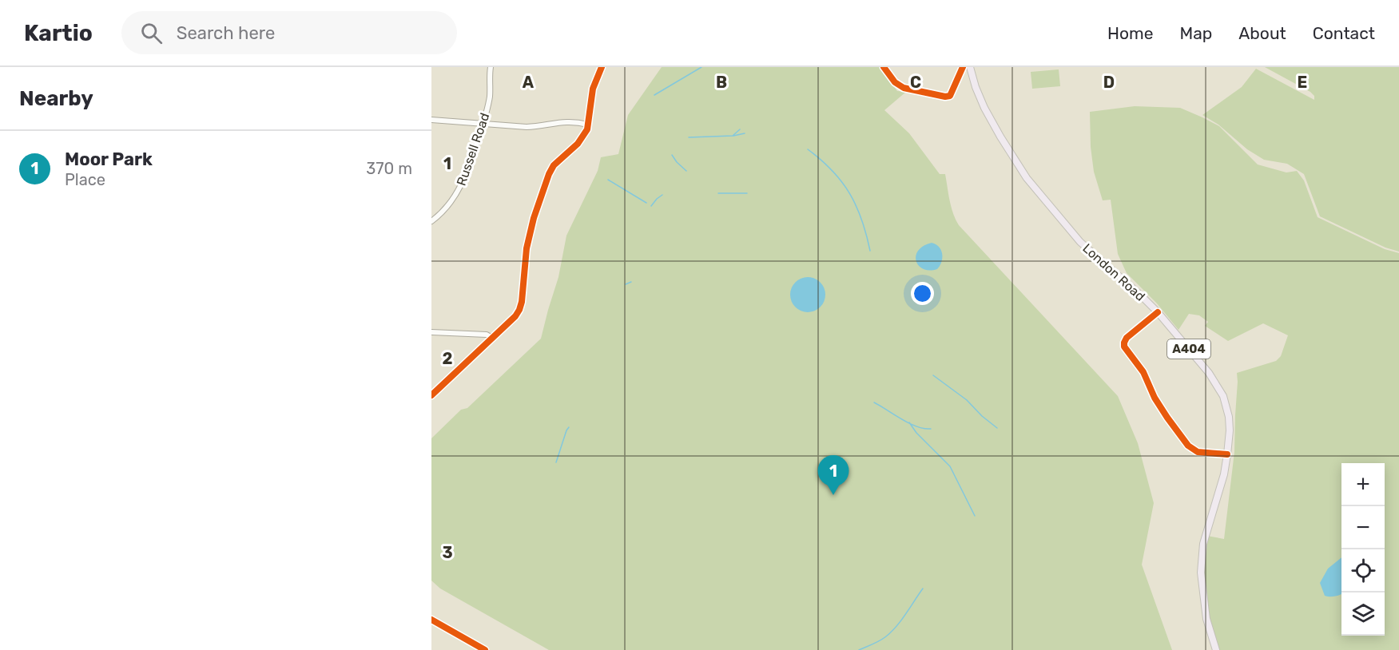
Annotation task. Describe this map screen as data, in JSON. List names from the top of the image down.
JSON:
{
  "streets": {
    "main road": ["London Road", "A404"],
    "street": ["Russell Road"]
  },
  "page": {
    "header": "Kartio",
    "search": "Search here",
    "nav": [
      "Home",
      "Map",
      "About",
      "Contact"
    ],
    "heading": "Nearby",
    "list": [
      {
        "mark": "1",
        "name": "Moor Park",
        "note": "Place",
        "value": "370 m"
      }
    ],
    "pins": "1",
    "map_buttons": ["+", "−"]
  },
  "grid": {
    "columns": [
      "A",
      "B",
      "C",
      "D",
      "E"
    ],
    "rows": ["1", "2", "3"]
  }
}
